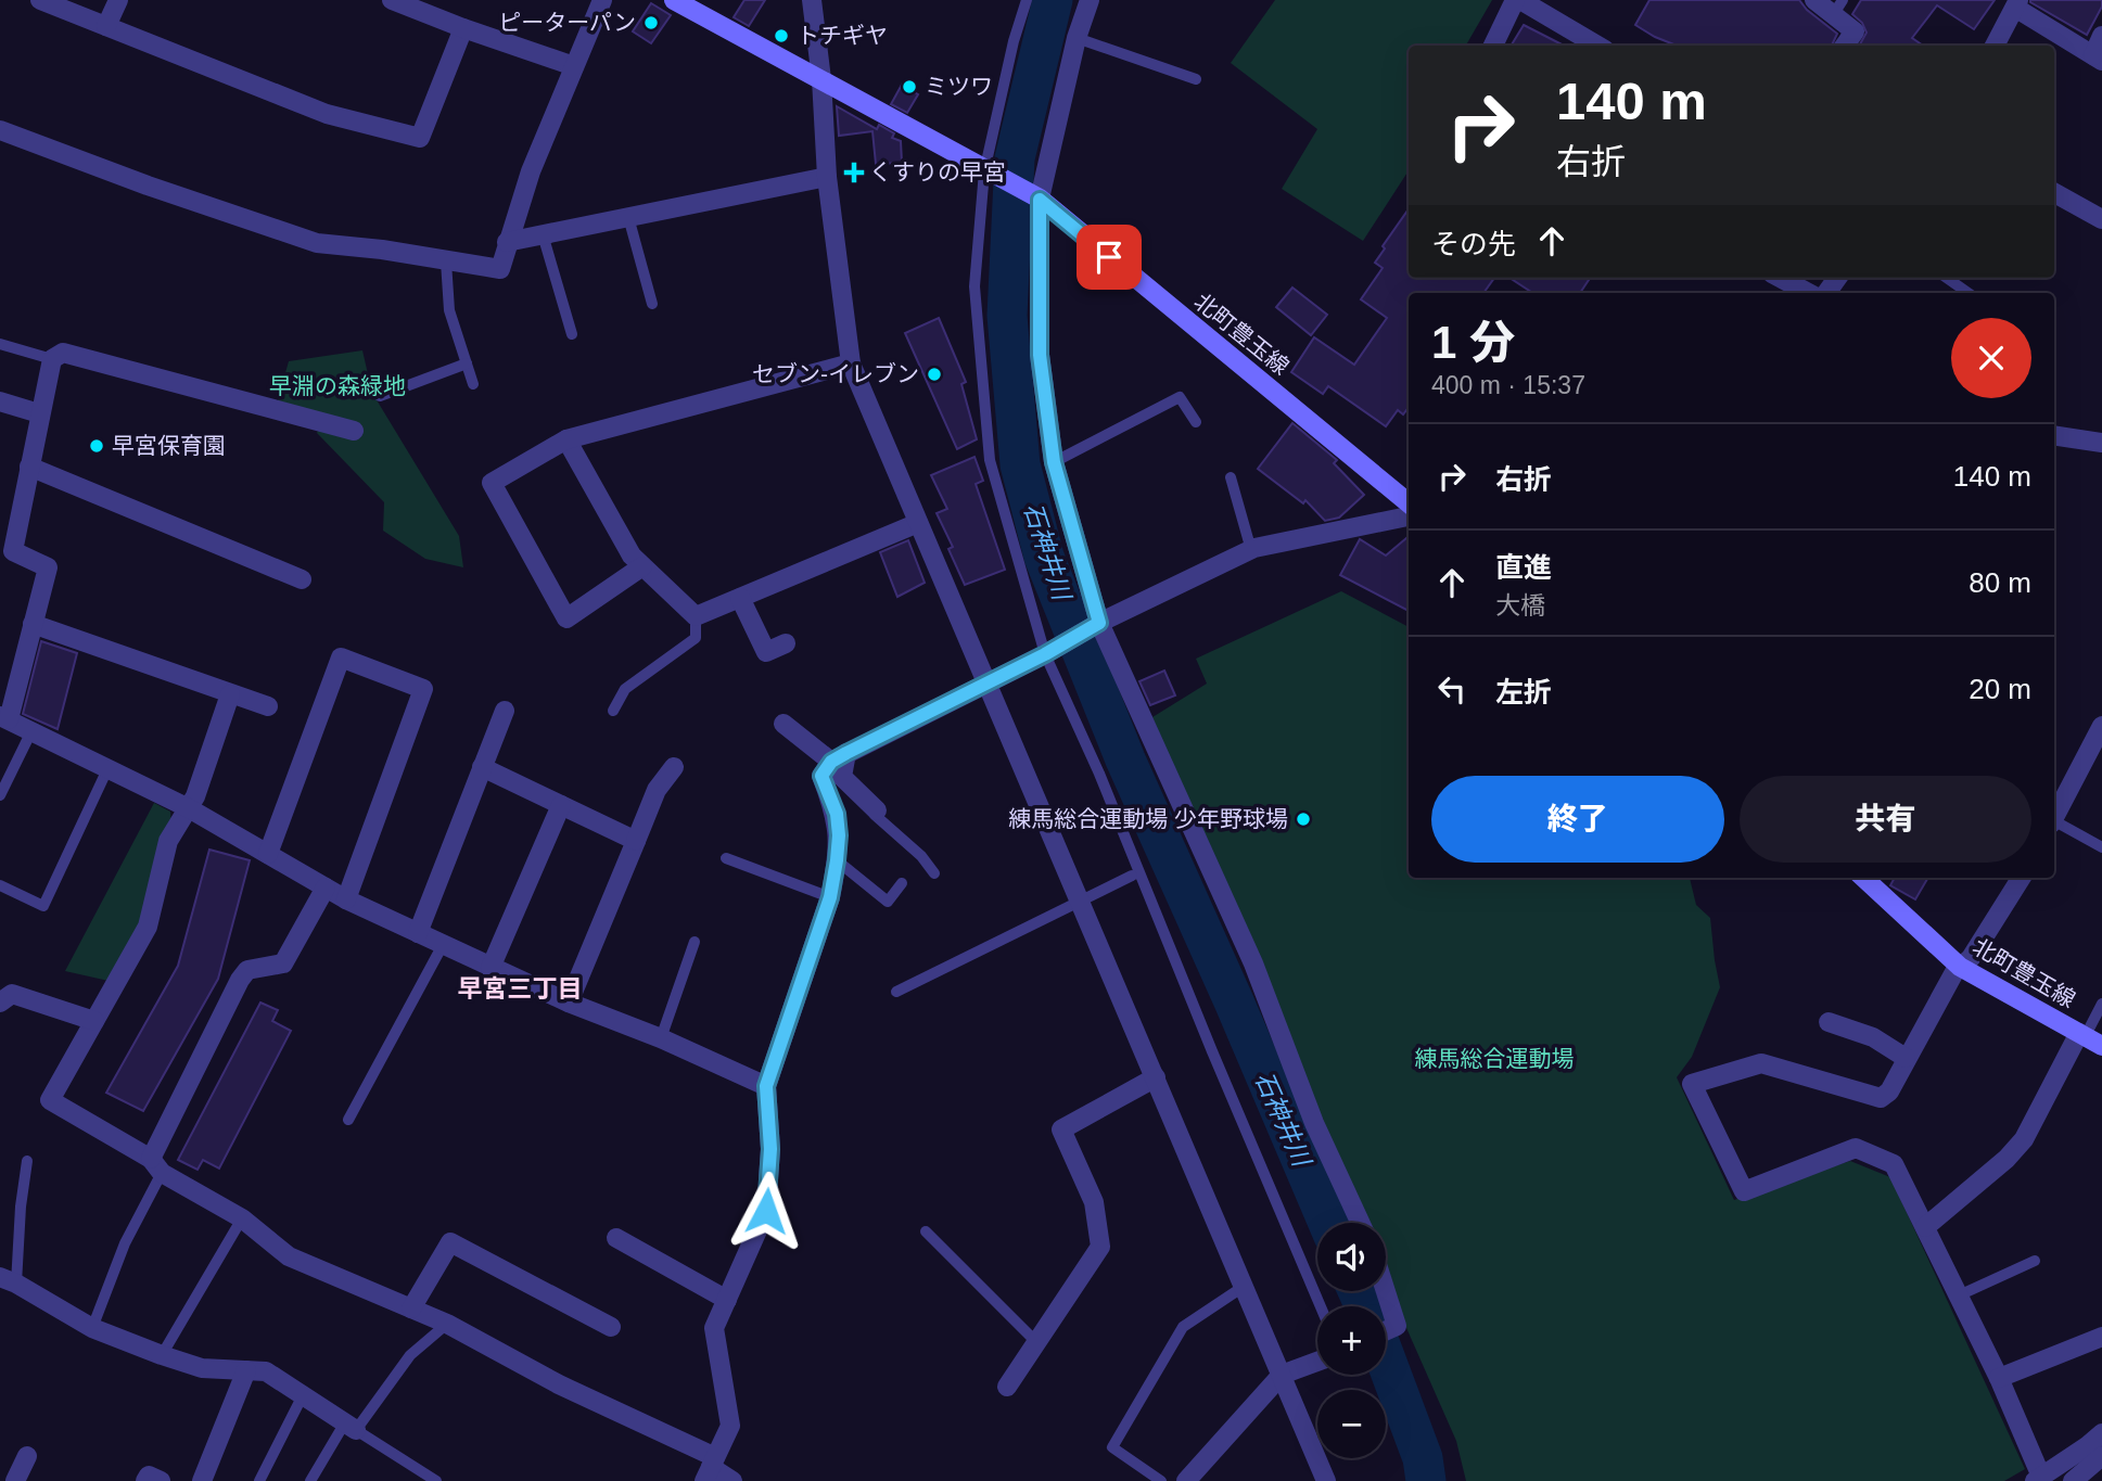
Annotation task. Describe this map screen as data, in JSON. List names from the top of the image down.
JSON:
{
  "streets": {
    "main road": ["北町豊玉線"]
  },
  "districts": ["早宮三丁目"],
  "water": ["石神井川"],
  "parks": ["早淵の森緑地", "練馬総合運動場"],
  "places": {
    "other": [
      "ピーターパン",
      "トチギヤ",
      "ミツワ",
      "セブン-イレブン",
      "早宮保育園",
      "練馬総合運動場 少年野球場"
    ],
    "health": ["くすりの早宮"]
  },
  "page": {
    "turn": ["140 m", "右折"],
    "then": "その先",
    "heading": ["1 分", "400 m · 15:37"],
    "list": [
      {
        "name": "右折",
        "value": "140 m"
      },
      {
        "name": "直進",
        "note": "大橋",
        "value": "80 m"
      },
      {
        "name": "左折",
        "value": "20 m"
      }
    ],
    "buttons": ["終了", "共有"],
    "map_buttons": ["+", "−"]
  }
}
